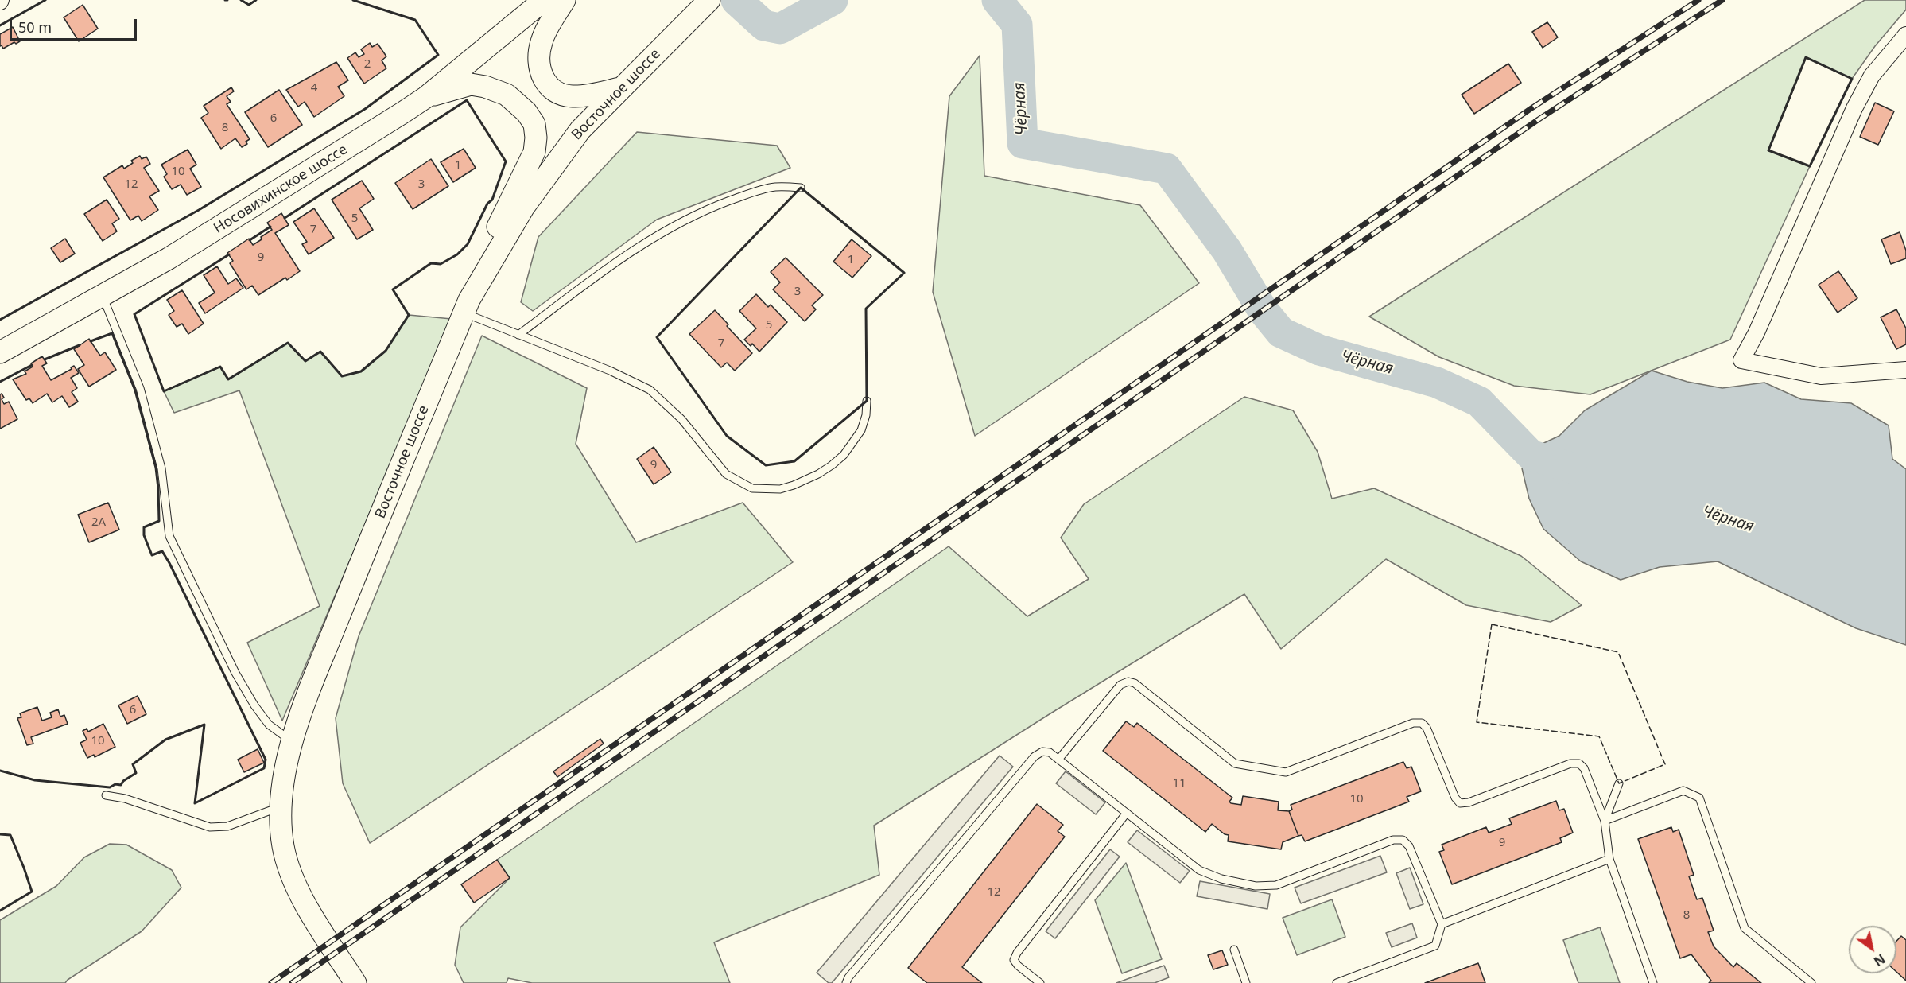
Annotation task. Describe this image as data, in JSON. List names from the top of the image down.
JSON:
{
  "streets": {
    "main road": ["Восточное шоссе", "Носовихинское шоссе"]
  },
  "water": ["Чёрная"],
  "house_numbers": [
    "2",
    "4",
    "6",
    "8",
    "1",
    "10",
    "12",
    "3",
    "5",
    "7",
    "9",
    "1",
    "3",
    "5",
    "7",
    "9",
    "2А",
    "6",
    "10",
    "11",
    "10",
    "9",
    "12",
    "8"
  ],
  "scale_bar": "50 m",
  "north": "bottom right"
}
